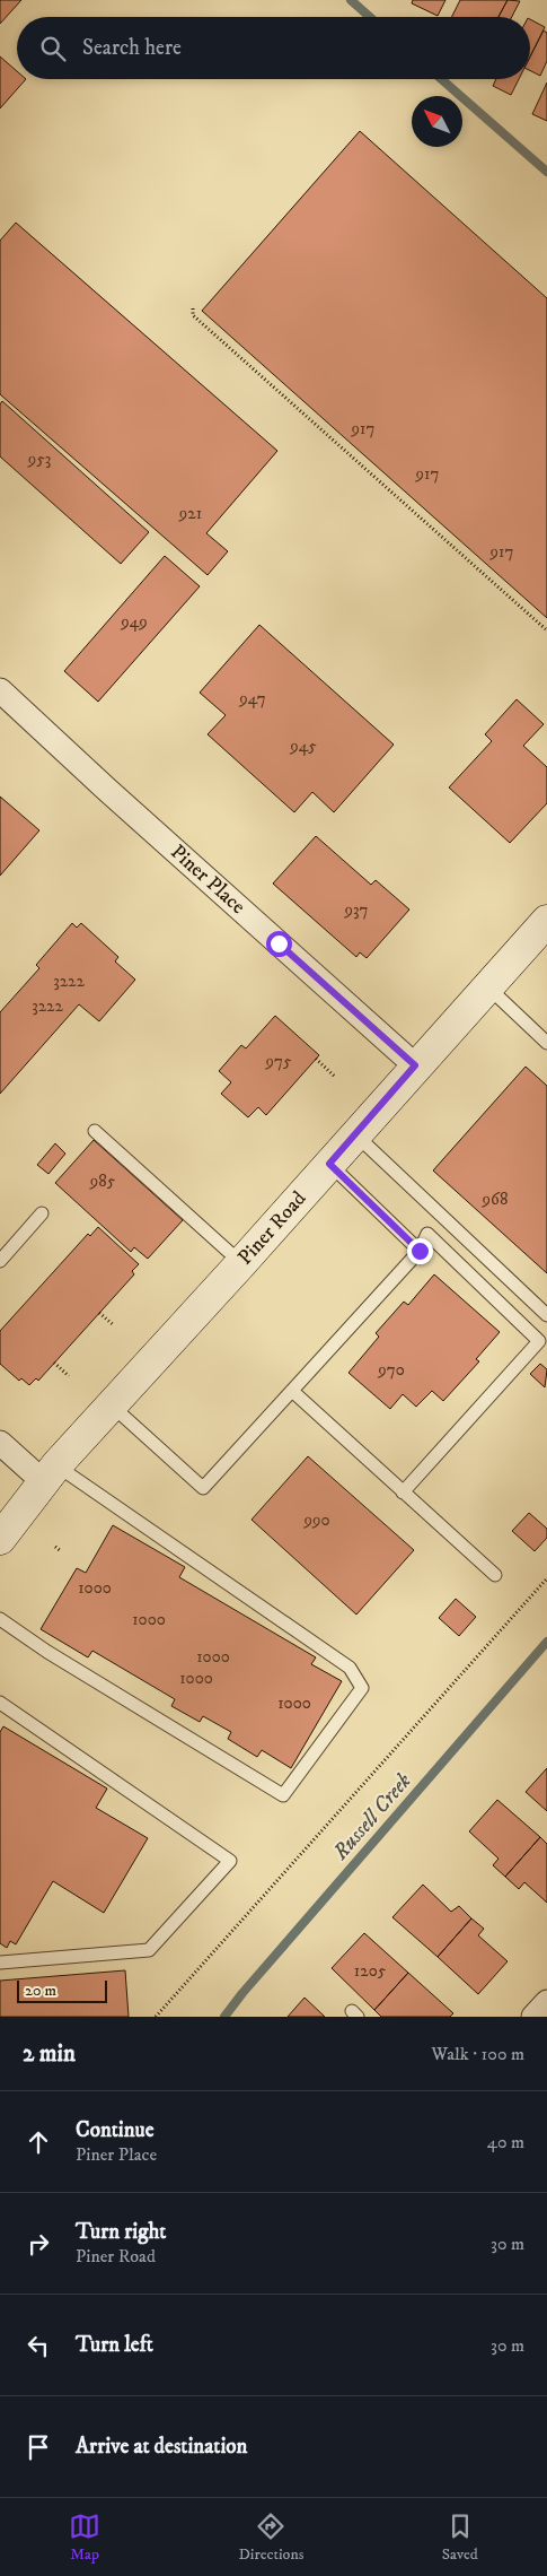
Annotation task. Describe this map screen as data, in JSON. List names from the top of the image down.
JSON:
{
  "streets": {
    "main road": ["Piner Road"],
    "street": ["Piner Place"]
  },
  "crossings": [
    ["Piner Place", "Piner Road"]
  ],
  "water": ["Russell Creek"],
  "house_numbers": [
    "917",
    "953",
    "917",
    "921",
    "917",
    "949",
    "947",
    "945",
    "937",
    "3222",
    "3222",
    "975",
    "985",
    "968",
    "970",
    "990",
    "1000",
    "1000",
    "1000",
    "1000",
    "1000",
    "1205"
  ],
  "scale_bar": "20 m",
  "north": "top left",
  "page": {
    "search": "Search here",
    "scale": "20 m",
    "heading": ["2 min", "Walk · 100 m"],
    "list": [
      ["Continue", "Piner Place", "40 m"],
      ["Turn right", "Piner Road", "30 m"],
      ["Turn left", "30 m"],
      "Arrive at destination"
    ],
    "nav": ["Map", "Directions", "Saved"]
  }
}
